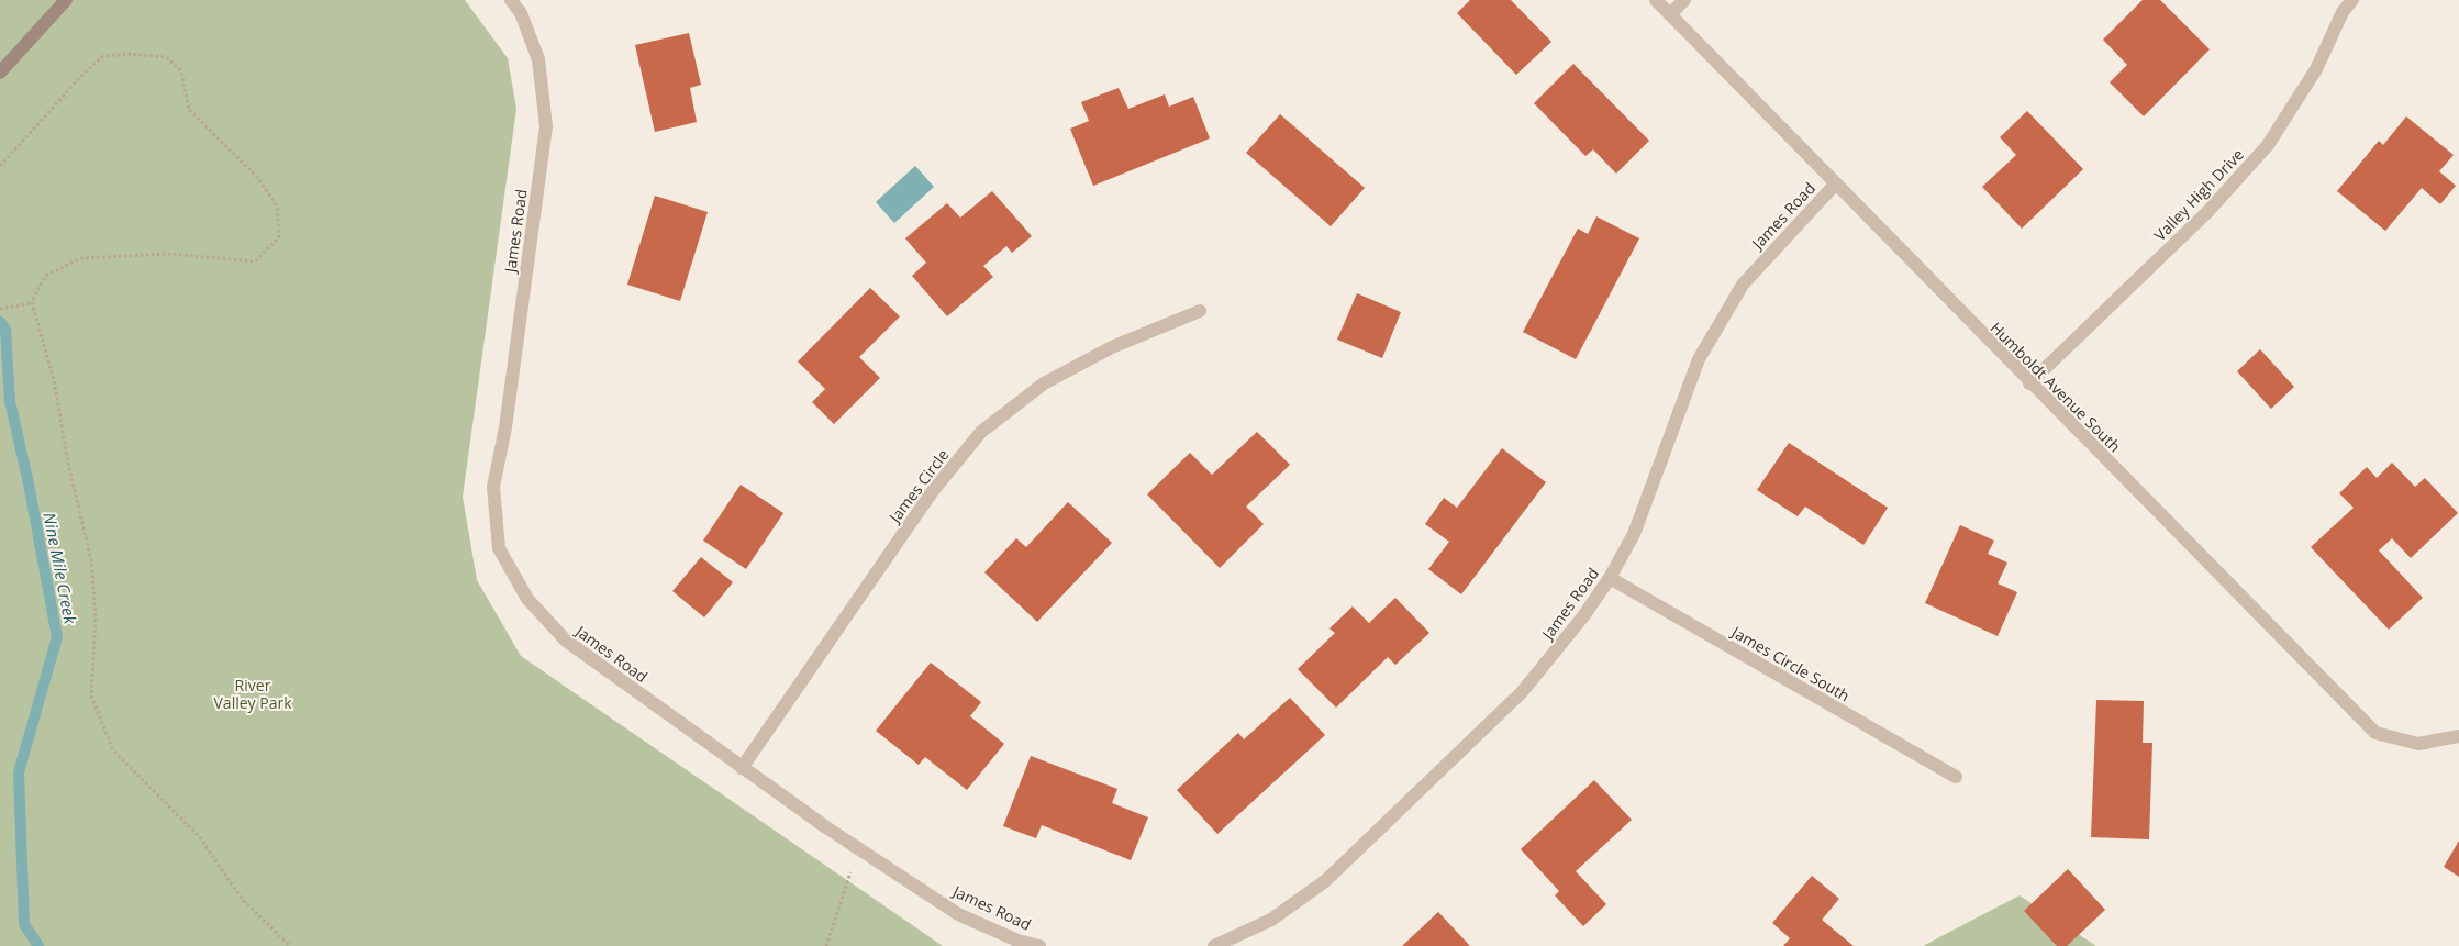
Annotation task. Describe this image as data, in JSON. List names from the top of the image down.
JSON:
{
  "streets": {
    "street": [
      "Valley High Drive",
      "James Road",
      "Humboldt Avenue South",
      "James Circle",
      "James Circle South"
    ]
  },
  "crossings": [
    ["Valley High Drive", "Humboldt Avenue South"],
    ["James Road", "Humboldt Avenue South"],
    ["James Road", "James Circle"],
    ["James Road", "James Circle South"]
  ],
  "water": ["Nine Mile Creek"],
  "parks": ["River Valley Park"]
}
